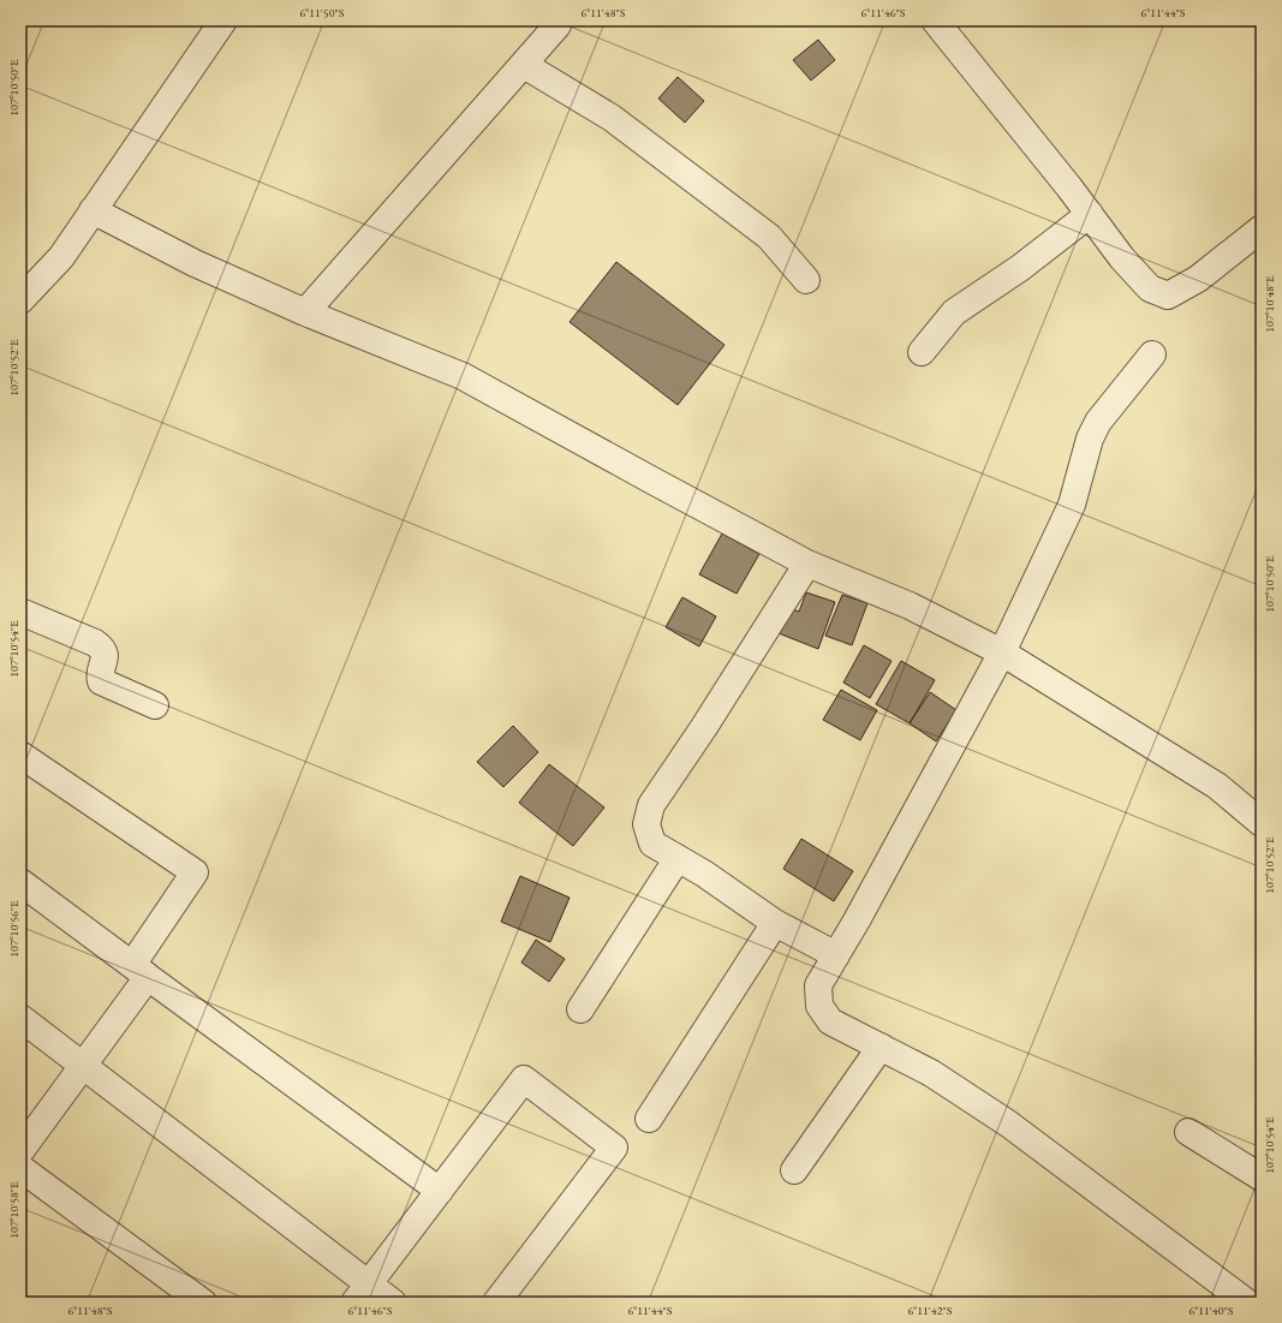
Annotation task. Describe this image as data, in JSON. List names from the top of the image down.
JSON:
{
  "coordinates": [
    "6°11'50\"S",
    "6°11'48\"S",
    "6°11'46\"S",
    "6°11'44\"S",
    "107°10'50\"E",
    "107°10'48\"E",
    "107°10'52\"E",
    "107°10'54\"E",
    "107°10'56\"E",
    "107°10'58\"E",
    "6°11'42\"S",
    "6°11'40\"S"
  ]
}
